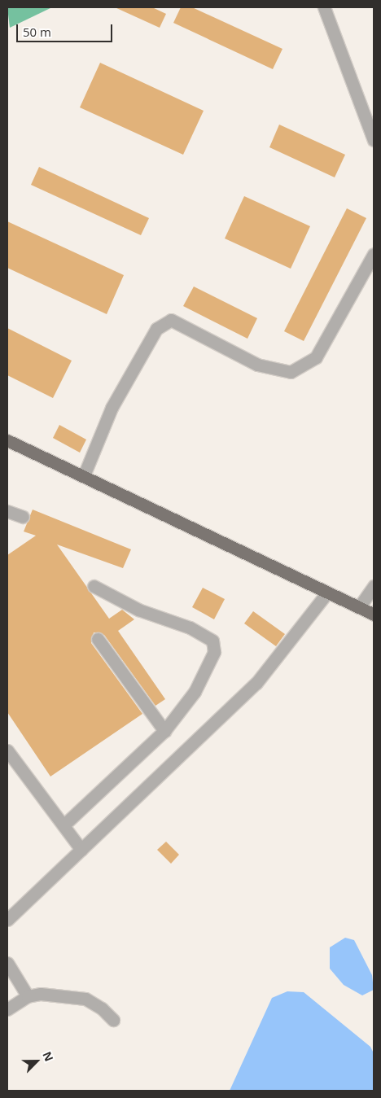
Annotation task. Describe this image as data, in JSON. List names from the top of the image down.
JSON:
{
  "scale_bar": "50 m",
  "north": "top right"
}
